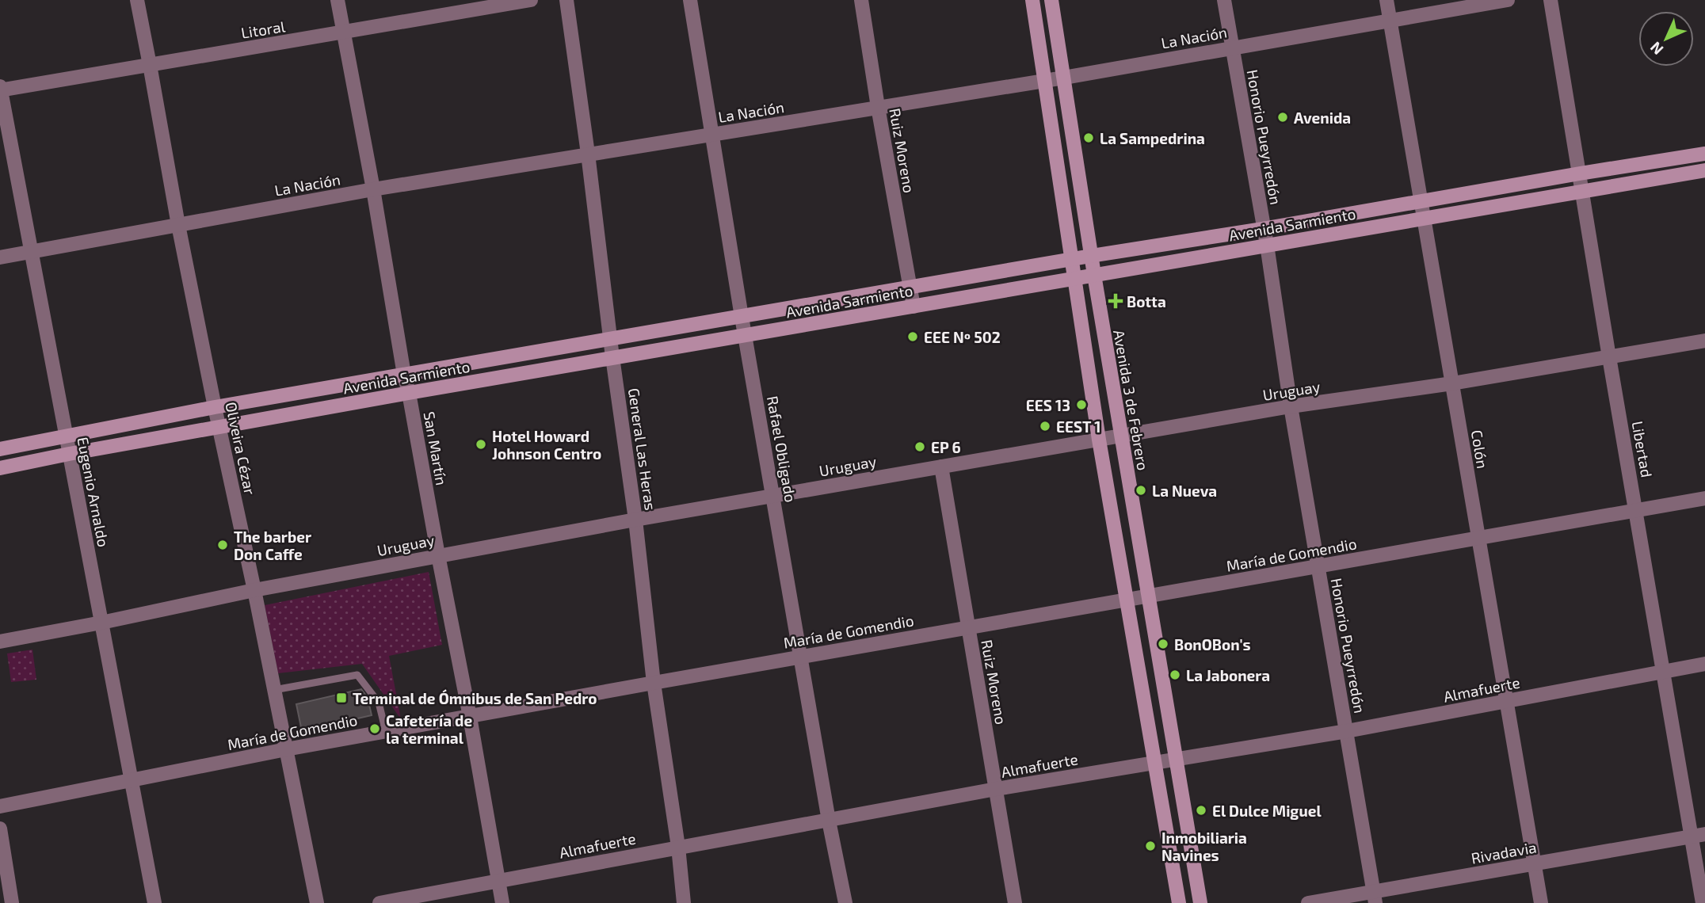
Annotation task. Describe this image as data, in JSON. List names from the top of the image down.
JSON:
{
  "streets": {
    "main road": ["Avenida Sarmiento", "Avenida 3 de Febrero"],
    "street": [
      "Litoral",
      "La Nación",
      "Honorio Pueyrredón",
      "Ruiz Moreno",
      "Uruguay",
      "Oliveira Cézar",
      "San Martín",
      "General Las Heras",
      "Rafael Obligado",
      "Colón",
      "Libertad",
      "Eugenio Arnaldo",
      "María de Gomendio",
      "Almafuerte",
      "Rivadavia"
    ]
  },
  "crossings": [
    ["Litoral", "Oliveira Cézar"],
    ["Litoral", "San Martín"],
    ["Litoral", "Eugenio Arnaldo"],
    ["La Nación", "Honorio Pueyrredón"],
    ["La Nación", "Ruiz Moreno"],
    ["La Nación", "Avenida 3 de Febrero"],
    ["La Nación", "Oliveira Cézar"],
    ["La Nación", "San Martín"],
    ["La Nación", "General Las Heras"],
    ["La Nación", "Rafael Obligado"],
    ["La Nación", "Colón"],
    ["La Nación", "Eugenio Arnaldo"],
    ["Honorio Pueyrredón", "Avenida Sarmiento"],
    ["Honorio Pueyrredón", "Uruguay"],
    ["Honorio Pueyrredón", "María de Gomendio"],
    ["Honorio Pueyrredón", "Almafuerte"],
    ["Honorio Pueyrredón", "Rivadavia"],
    ["Ruiz Moreno", "Avenida Sarmiento"],
    ["Ruiz Moreno", "Uruguay"],
    ["Ruiz Moreno", "María de Gomendio"],
    ["Ruiz Moreno", "Almafuerte"],
    ["Avenida Sarmiento", "Avenida 3 de Febrero"],
    ["Avenida Sarmiento", "Oliveira Cézar"],
    ["Avenida Sarmiento", "San Martín"],
    ["Avenida Sarmiento", "General Las Heras"],
    ["Avenida Sarmiento", "Rafael Obligado"],
    ["Avenida Sarmiento", "Colón"],
    ["Avenida Sarmiento", "Libertad"],
    ["Avenida Sarmiento", "Eugenio Arnaldo"],
    ["Uruguay", "Avenida 3 de Febrero"],
    ["Uruguay", "Oliveira Cézar"],
    ["Uruguay", "San Martín"],
    ["Uruguay", "General Las Heras"],
    ["Uruguay", "Rafael Obligado"],
    ["Uruguay", "Colón"],
    ["Uruguay", "Libertad"],
    ["Uruguay", "Eugenio Arnaldo"],
    ["Avenida 3 de Febrero", "María de Gomendio"],
    ["Avenida 3 de Febrero", "Almafuerte"],
    ["Oliveira Cézar", "María de Gomendio"],
    ["San Martín", "María de Gomendio"],
    ["San Martín", "Almafuerte"],
    ["General Las Heras", "María de Gomendio"],
    ["General Las Heras", "Almafuerte"],
    ["Rafael Obligado", "María de Gomendio"],
    ["Rafael Obligado", "Almafuerte"],
    ["Colón", "María de Gomendio"],
    ["Colón", "Almafuerte"],
    ["Colón", "Rivadavia"],
    ["Libertad", "María de Gomendio"],
    ["Libertad", "Almafuerte"],
    ["Libertad", "Rivadavia"],
    ["Eugenio Arnaldo", "María de Gomendio"]
  ],
  "places": {
    "other": [
      "Avenida",
      "La Sampedrina",
      "EEE Nº 502",
      "EES 13",
      "EEST 1",
      "Hotel Howard Johnson Centro",
      "EP 6",
      "La Nueva",
      "The barber Don Caffe",
      "BonOBon's",
      "La Jabonera",
      "Cafetería de la terminal",
      "El Dulce Miguel",
      "Inmobiliaria Navines"
    ],
    "health": ["Botta"],
    "transit": ["Terminal de Ómnibus de San Pedro"]
  },
  "north": "bottom left"
}
